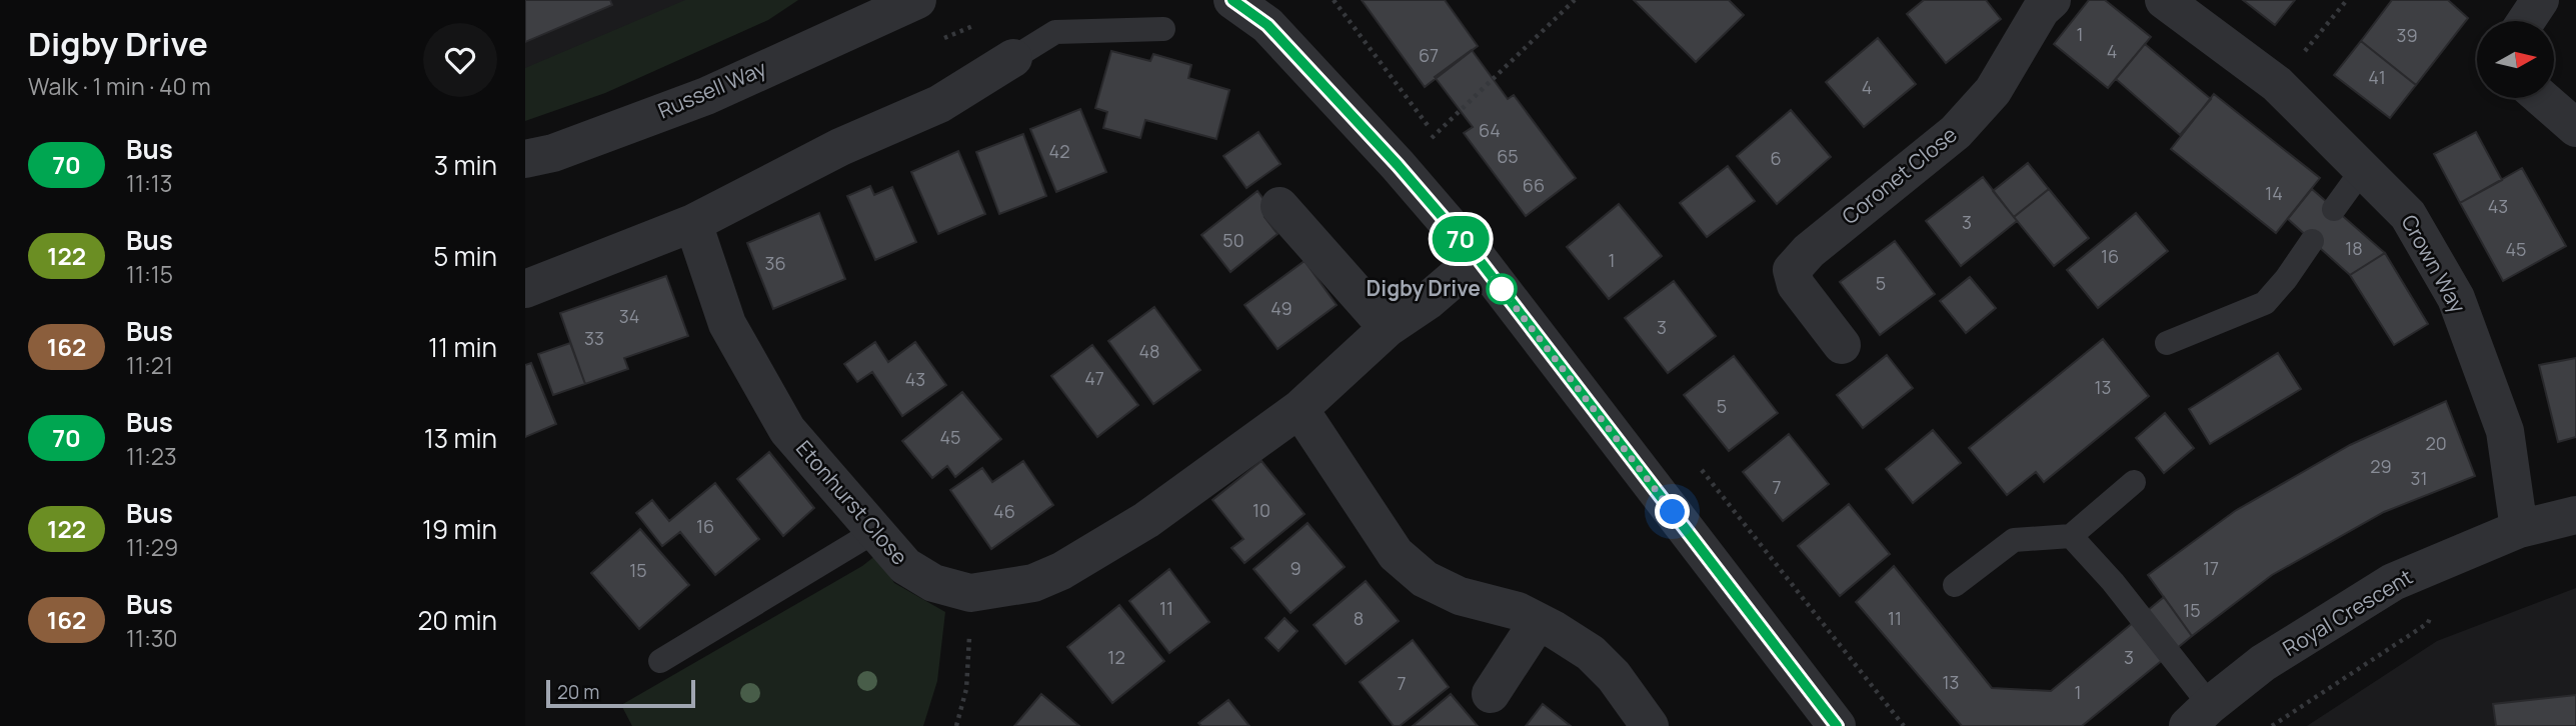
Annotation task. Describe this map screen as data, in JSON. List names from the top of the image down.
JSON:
{
  "streets": {
    "street": [
      "Russell Way",
      "Coronet Close",
      "Crown Way",
      "Etonhurst Close",
      "Royal Crescent"
    ]
  },
  "crossings": [
    ["Crown Way", "Royal Crescent"]
  ],
  "places": ["Digby Drive"],
  "lines": ["bus line 70"],
  "house_numbers": [
    "1",
    "39",
    "4",
    "67",
    "41",
    "4",
    "64",
    "42",
    "65",
    "6",
    "66",
    "14",
    "43",
    "3",
    "50",
    "18",
    "45",
    "16",
    "1",
    "36",
    "5",
    "49",
    "34",
    "3",
    "33",
    "48",
    "47",
    "43",
    "13",
    "5",
    "45",
    "20",
    "29",
    "31",
    "7",
    "10",
    "46",
    "16",
    "9",
    "17",
    "15",
    "11",
    "15",
    "8",
    "11",
    "12",
    "3",
    "13",
    "7",
    "1"
  ],
  "scale_bar": "20 m",
  "north": "right",
  "page": {
    "heading": ["Digby Drive", "Walk · 1 min · 40 m"],
    "on_map": "70",
    "list": [
      {
        "mark": "70",
        "name": "Bus",
        "note": "11:13",
        "value": "3 min"
      },
      {
        "mark": "122",
        "name": "Bus",
        "note": "11:15",
        "value": "5 min"
      },
      {
        "mark": "162",
        "name": "Bus",
        "note": "11:21",
        "value": "11 min"
      },
      {
        "mark": "70",
        "name": "Bus",
        "note": "11:23",
        "value": "13 min"
      },
      {
        "mark": "122",
        "name": "Bus",
        "note": "11:29",
        "value": "19 min"
      },
      {
        "mark": "162",
        "name": "Bus",
        "note": "11:30",
        "value": "20 min"
      }
    ],
    "scale": "20 m"
  }
}
